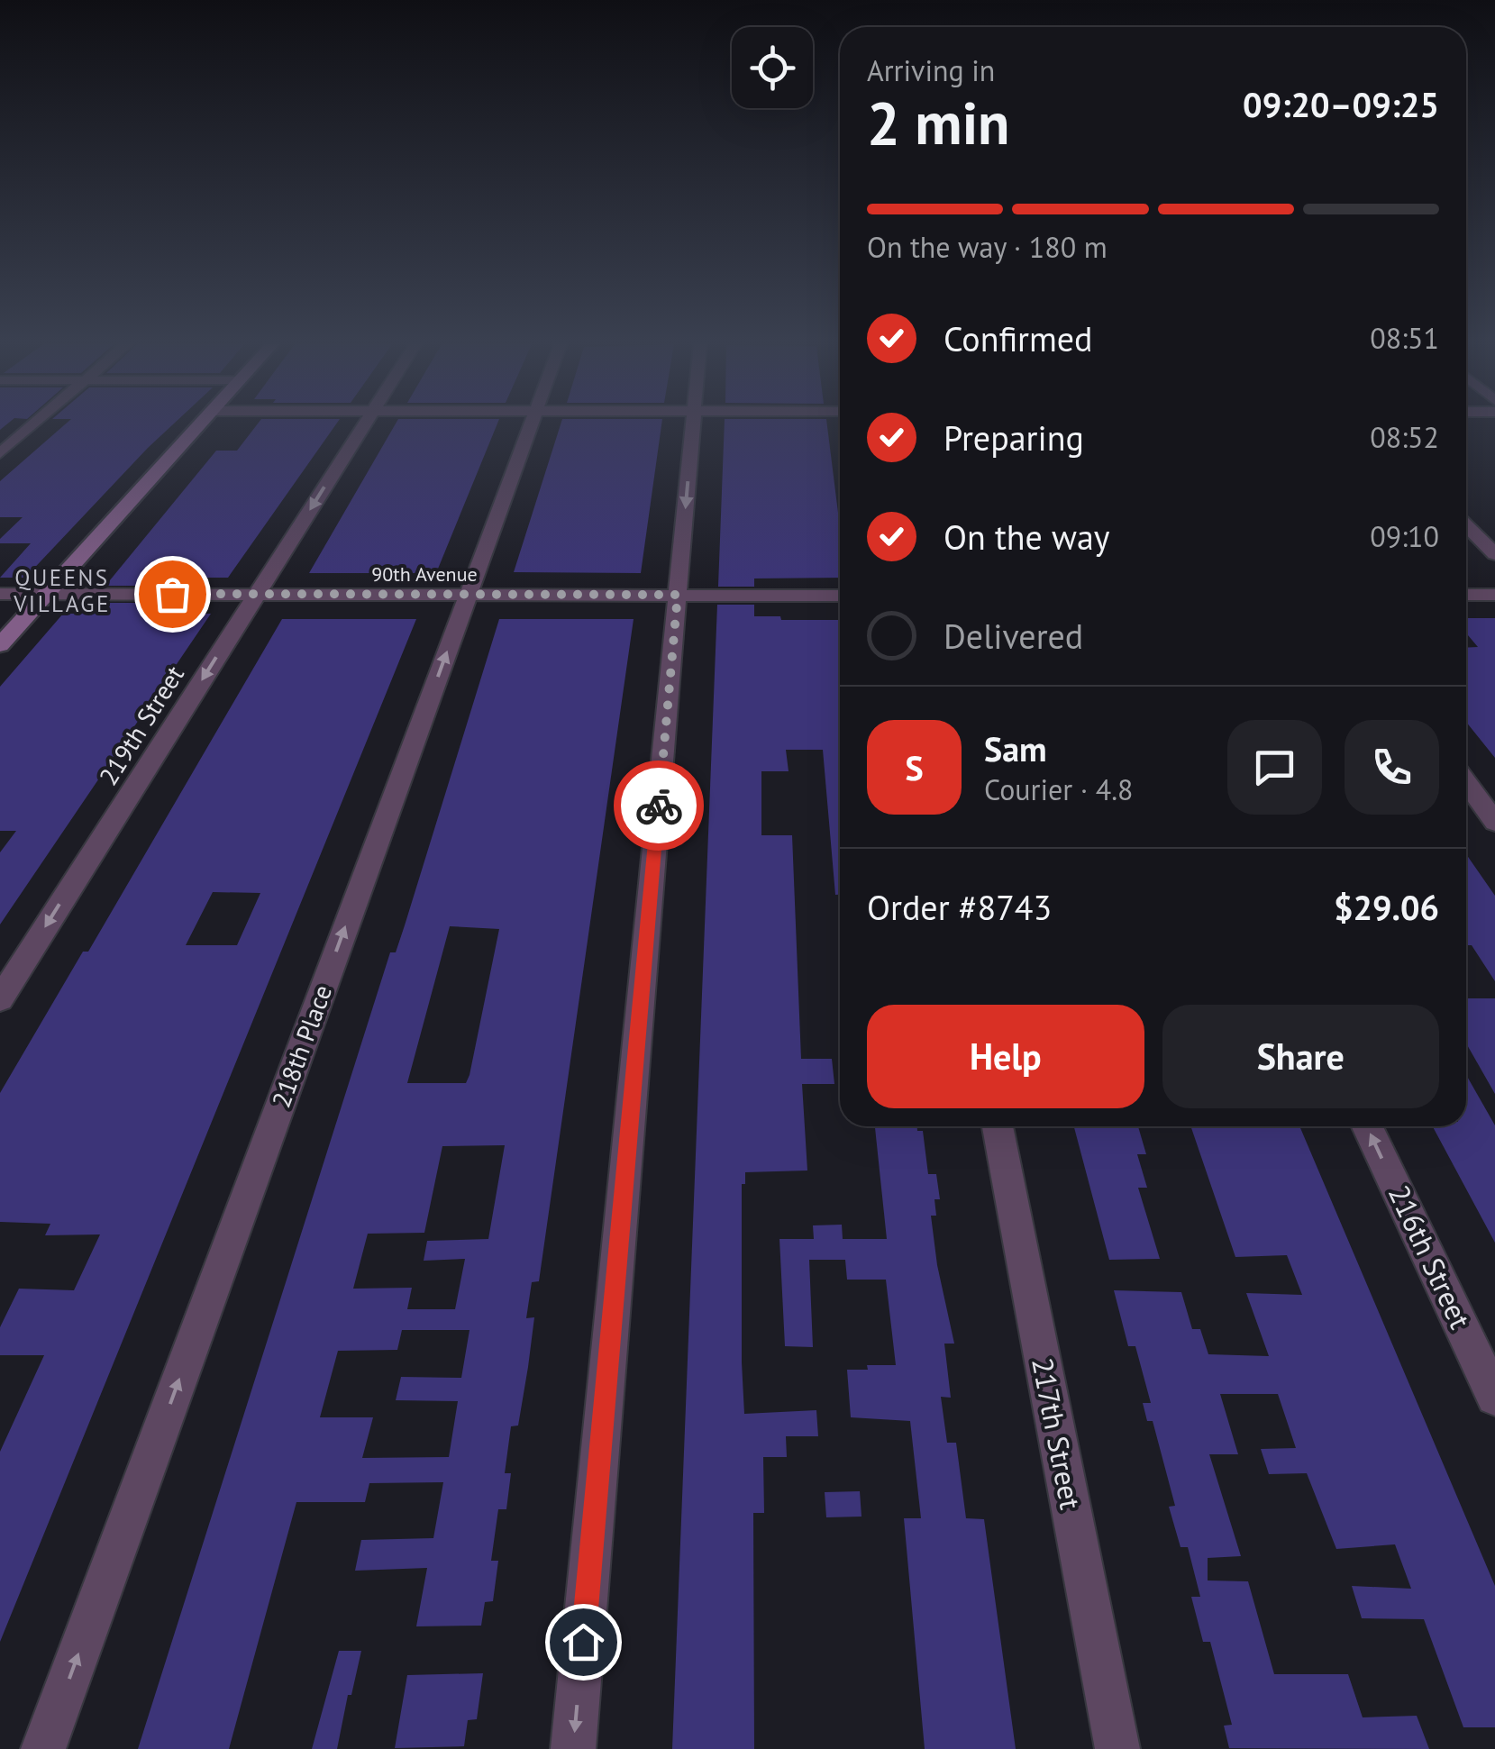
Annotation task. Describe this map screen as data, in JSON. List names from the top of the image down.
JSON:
{
  "streets": {
    "street": [
      "90th Avenue",
      "219th Street",
      "218th Place",
      "216th Street",
      "217th Street"
    ]
  },
  "crossings": [
    ["90th Avenue", "219th Street"],
    ["90th Avenue", "218th Place"]
  ],
  "one_way": ["219th Street", "218th Place", "216th Street"],
  "districts": ["QUEENS VILLAGE"],
  "page": {
    "heading": ["2 min", "Arriving in", "09:20–09:25"],
    "panel": [
      "Sam",
      "Courier · 4.8",
      "Order #8743",
      "$29.06"
    ],
    "bar": "On the way · 180 m",
    "list": [
      ["Confirmed", "08:51"],
      ["Preparing", "08:52"],
      ["On the way", "09:10"],
      "Delivered"
    ],
    "round": "S",
    "buttons": ["Help", "Share"]
  }
}
